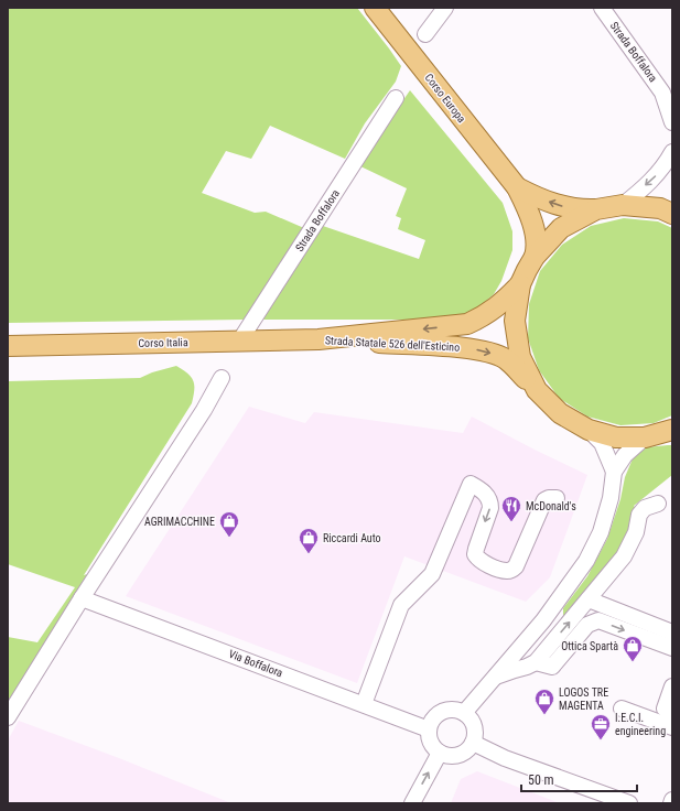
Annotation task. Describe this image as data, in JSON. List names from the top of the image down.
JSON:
{
  "streets": {
    "main road": ["Corso Europa", "Corso Italia", "Strada Statale 526 dell'Esticino"],
    "street": ["Strada Boffalora", "Via Boffalora"]
  },
  "crossings": [
    ["Strada Boffalora", "Corso Italia"],
    ["Corso Europa", "Strada Statale 526 dell'Esticino"],
    ["Corso Italia", "Strada Statale 526 dell'Esticino"]
  ],
  "places": {
    "restaurant": ["McDonald's"],
    "shop": [
      "AGRIMACCHINE",
      "Riccardi Auto",
      "Ottica Spartà",
      "LOGOS TRE MAGENTA"
    ],
    "office": ["I.E.C.I. engineering"]
  },
  "scale_bar": "50 m"
}
